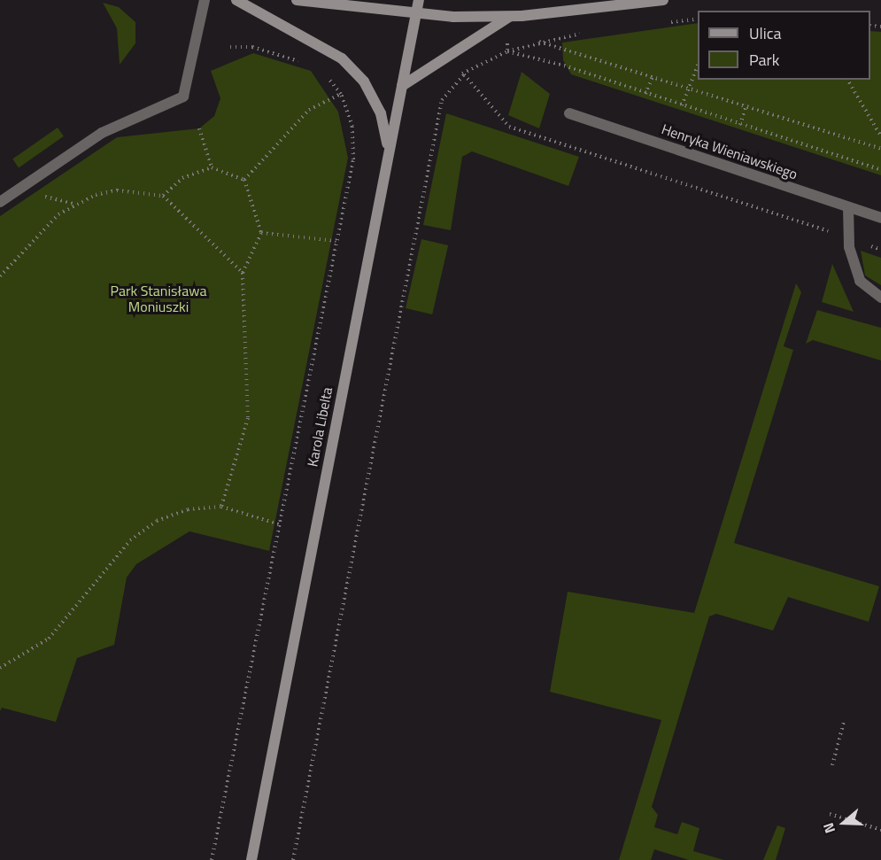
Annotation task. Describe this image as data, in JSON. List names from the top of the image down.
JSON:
{
  "streets": {
    "street": ["Henryka Wieniawskiego", "Karola Libelta"]
  },
  "parks": ["Park Stanisława Moniuszki"],
  "legend": ["Ulica", "Park"],
  "north": "left"
}
